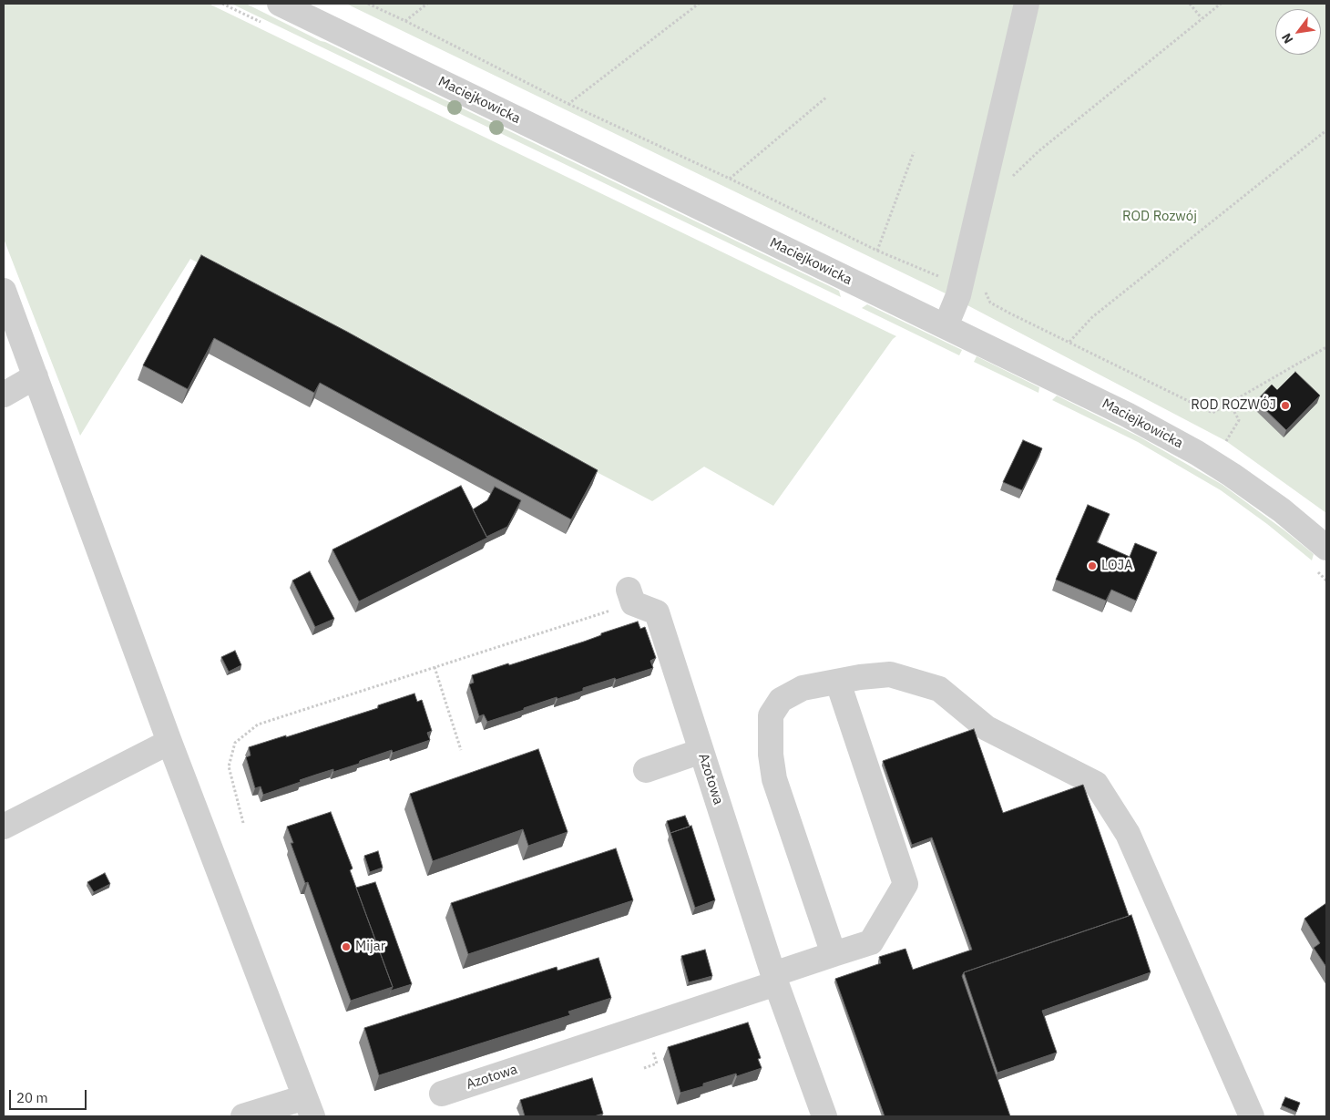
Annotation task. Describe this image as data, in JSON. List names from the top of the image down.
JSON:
{
  "streets": {
    "street": ["Maciejkowicka", "Azotowa"]
  },
  "parks": ["ROD Rozwój"],
  "places": ["ROD ROZWÓJ", "LOJA", "Mijar"],
  "scale_bar": "20 m",
  "north": "bottom left"
}
